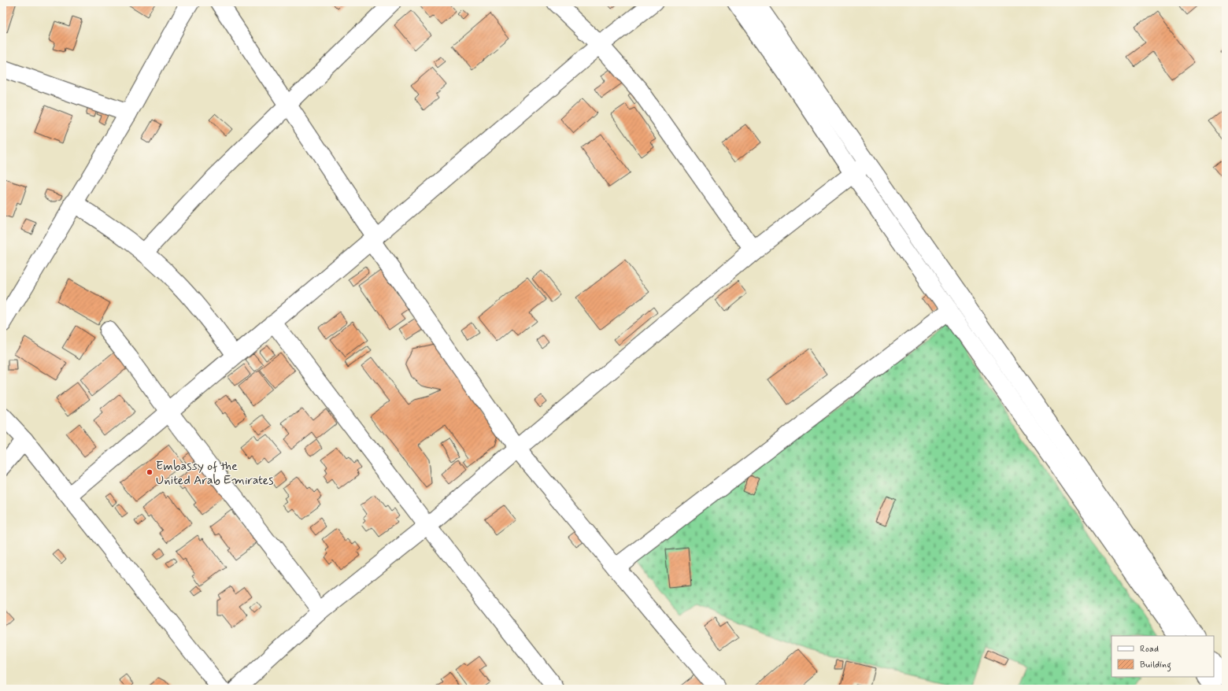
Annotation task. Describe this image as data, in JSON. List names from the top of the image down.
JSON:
{
  "places": ["Embassy of the United Arab Emirates"],
  "legend": ["Road", "Building"]
}
